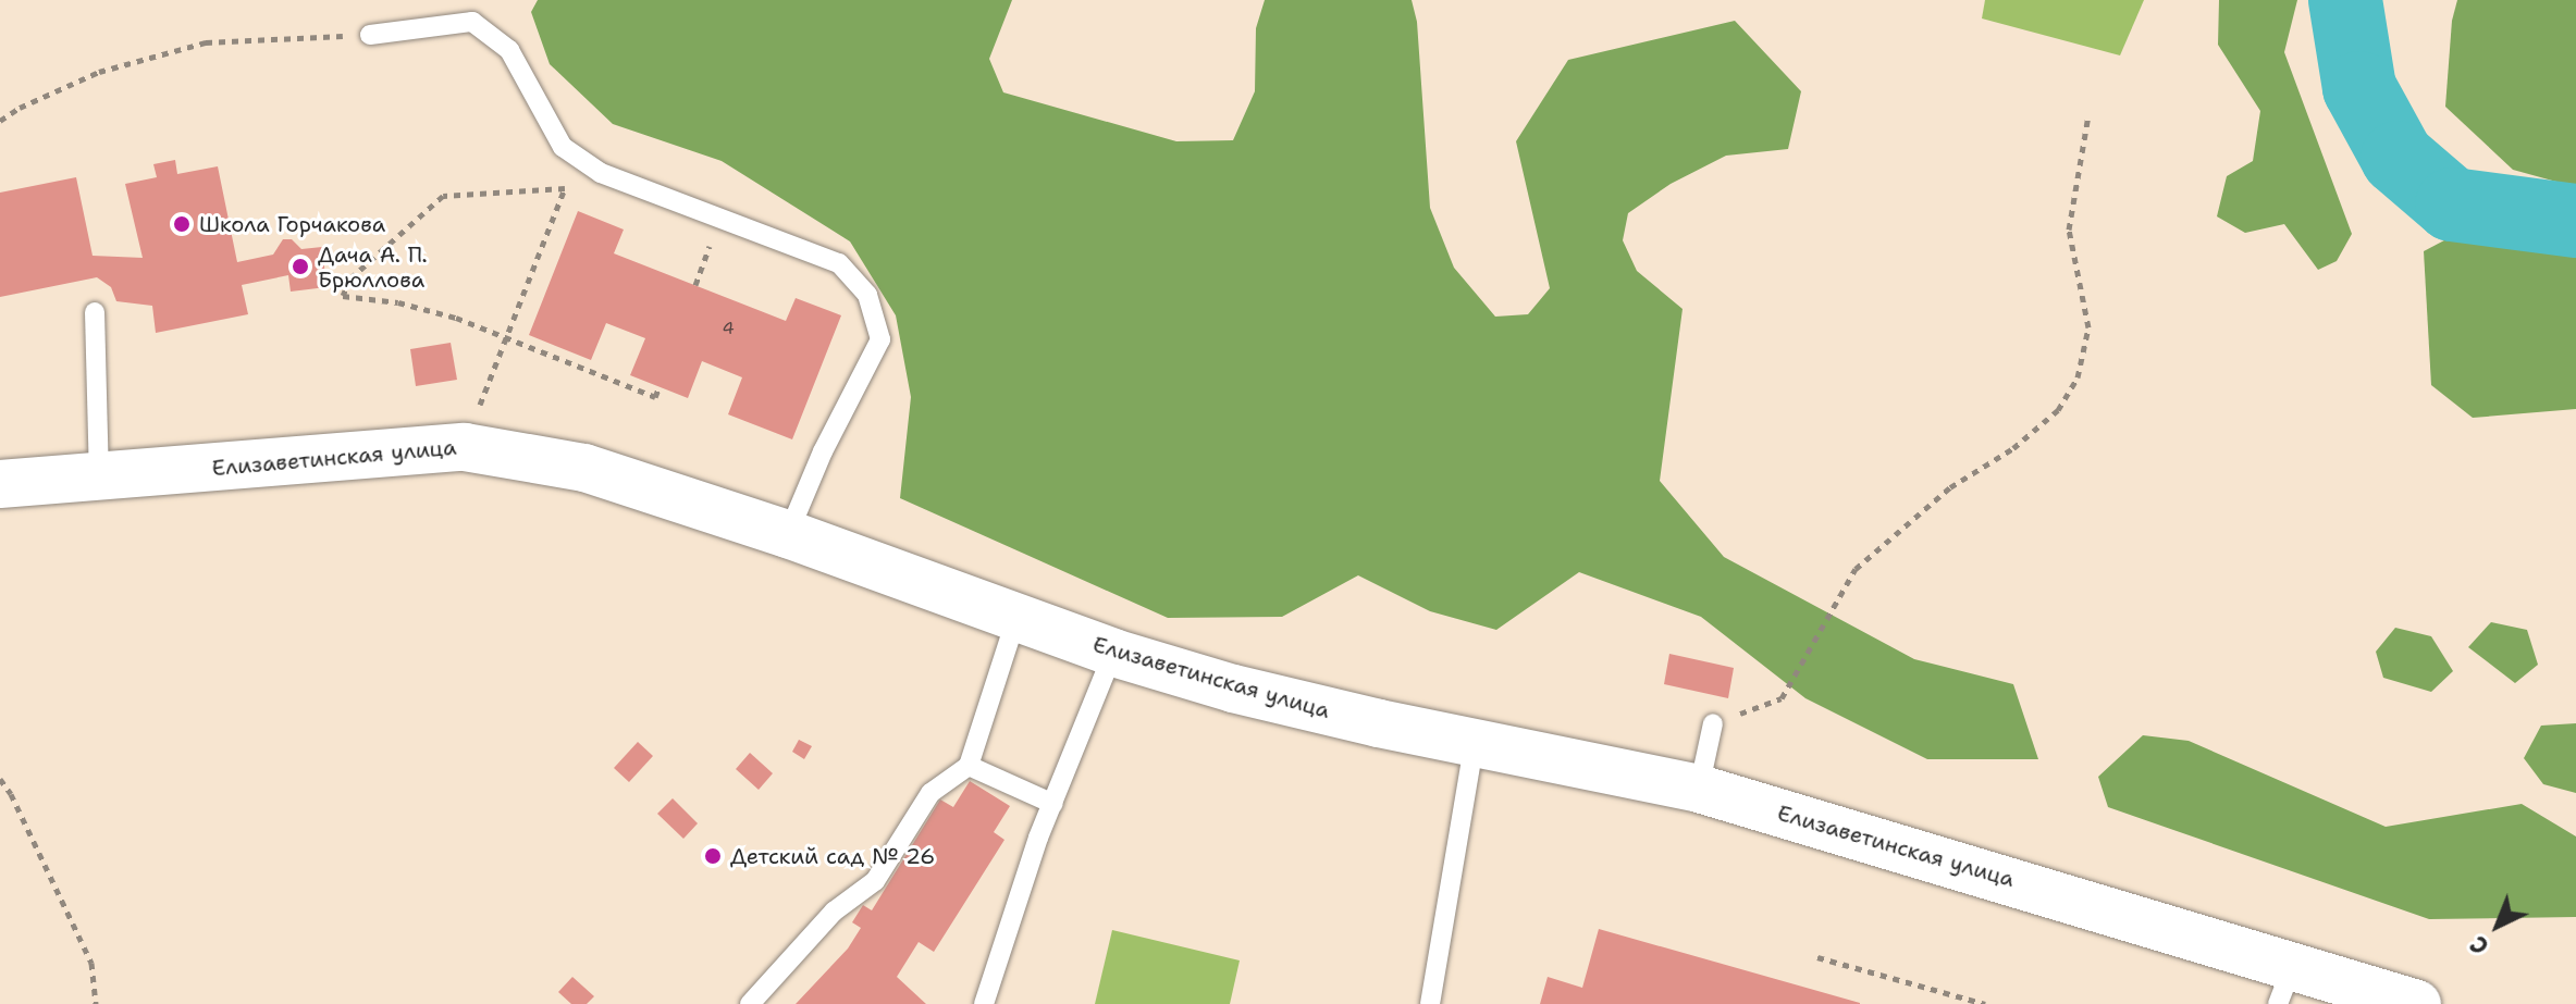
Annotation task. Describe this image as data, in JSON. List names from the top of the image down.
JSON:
{
  "streets": {
    "street": ["Елизаветинская улица"]
  },
  "places": ["Школа Горчакова", "Дача А. П. Брюллова", "Детский сад № 26"],
  "house_numbers": ["4"],
  "north": "bottom left"
}
